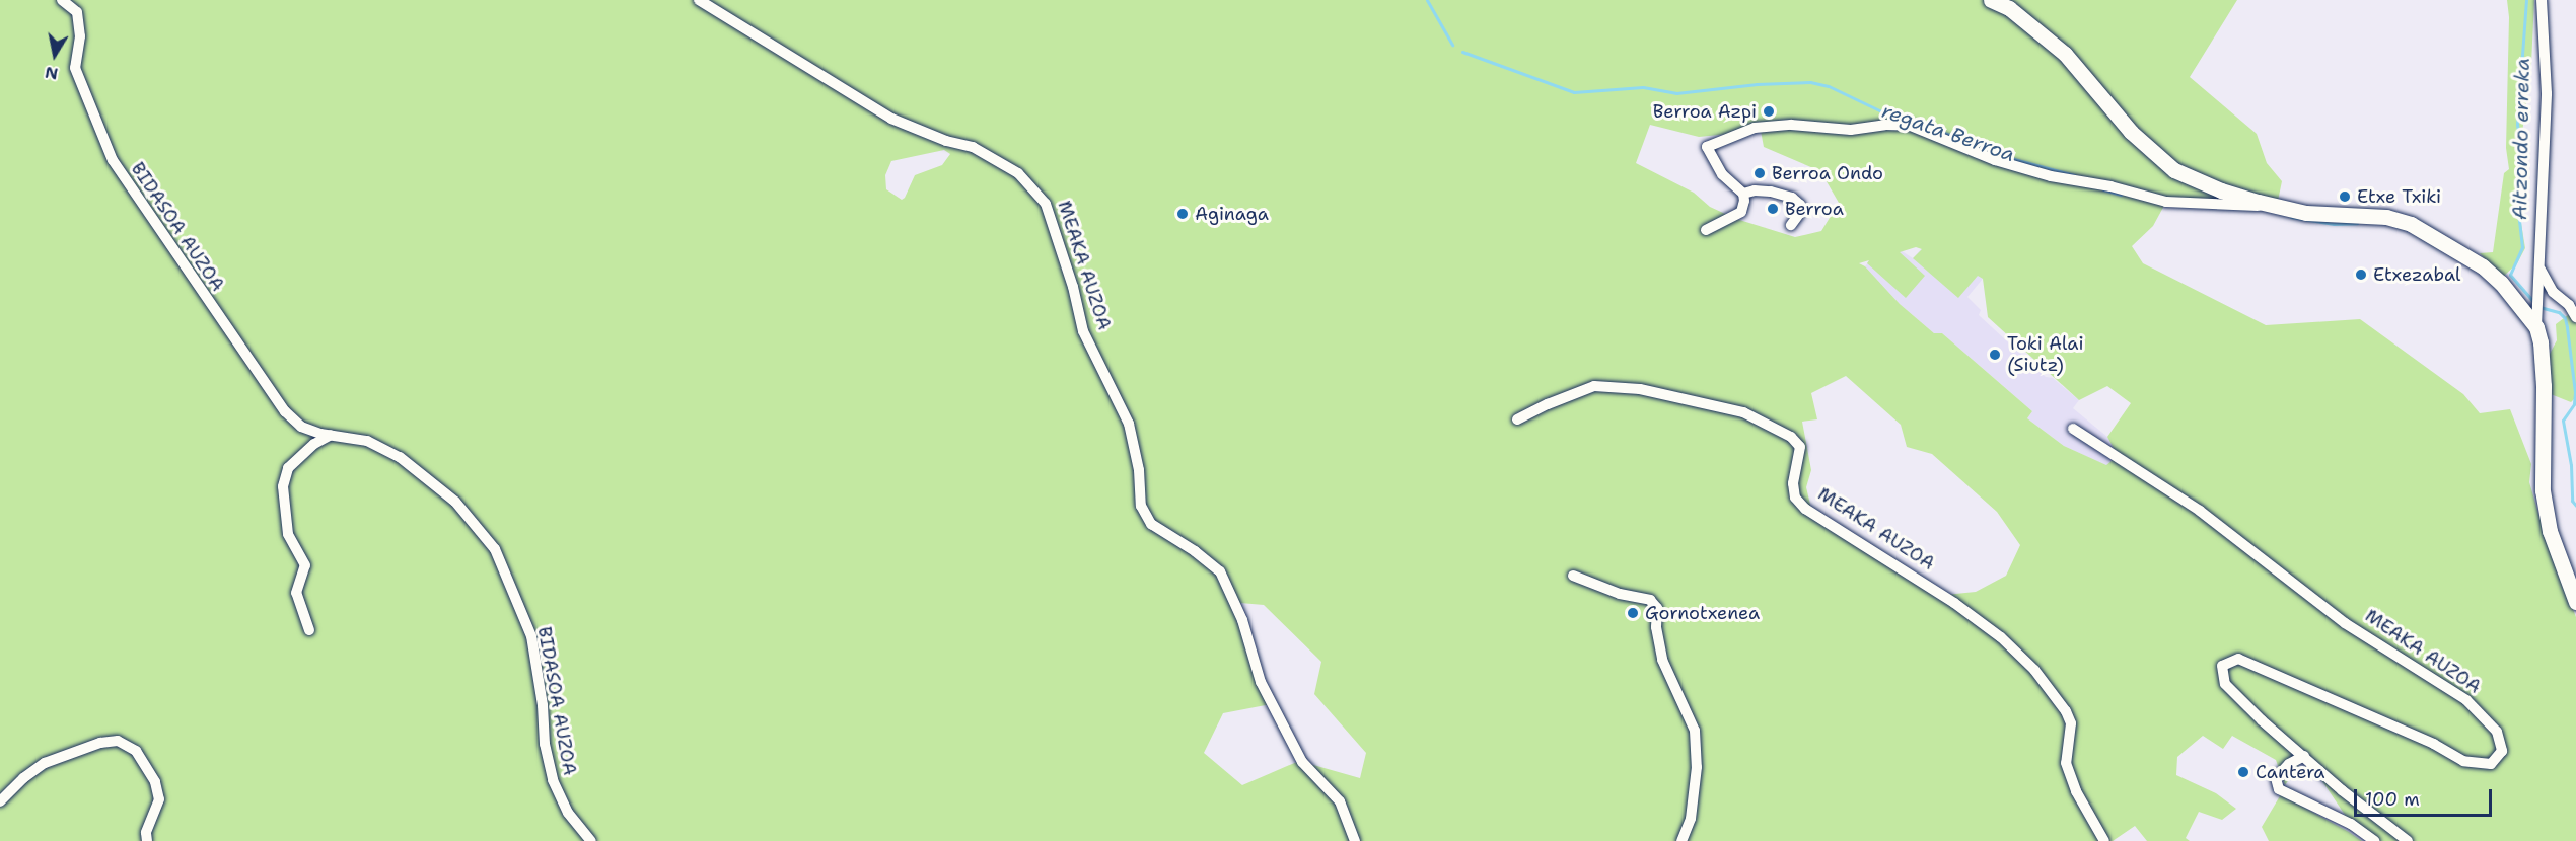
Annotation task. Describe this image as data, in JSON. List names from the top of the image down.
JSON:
{
  "streets": {
    "street": ["BIDASOA AUZOA", "MEAKA AUZOA"]
  },
  "water": ["regata Berroa", "Aitzondo erreka"],
  "places": [
    "Berroa Azpi",
    "Berroa Ondo",
    "Etxe Txiki",
    "Berroa",
    "Aginaga",
    "Etxezabal",
    "Toki Alai (Siutz)",
    "Gornotxenea",
    "Cantera"
  ],
  "scale_bar": "100 m",
  "north": "bottom"
}
